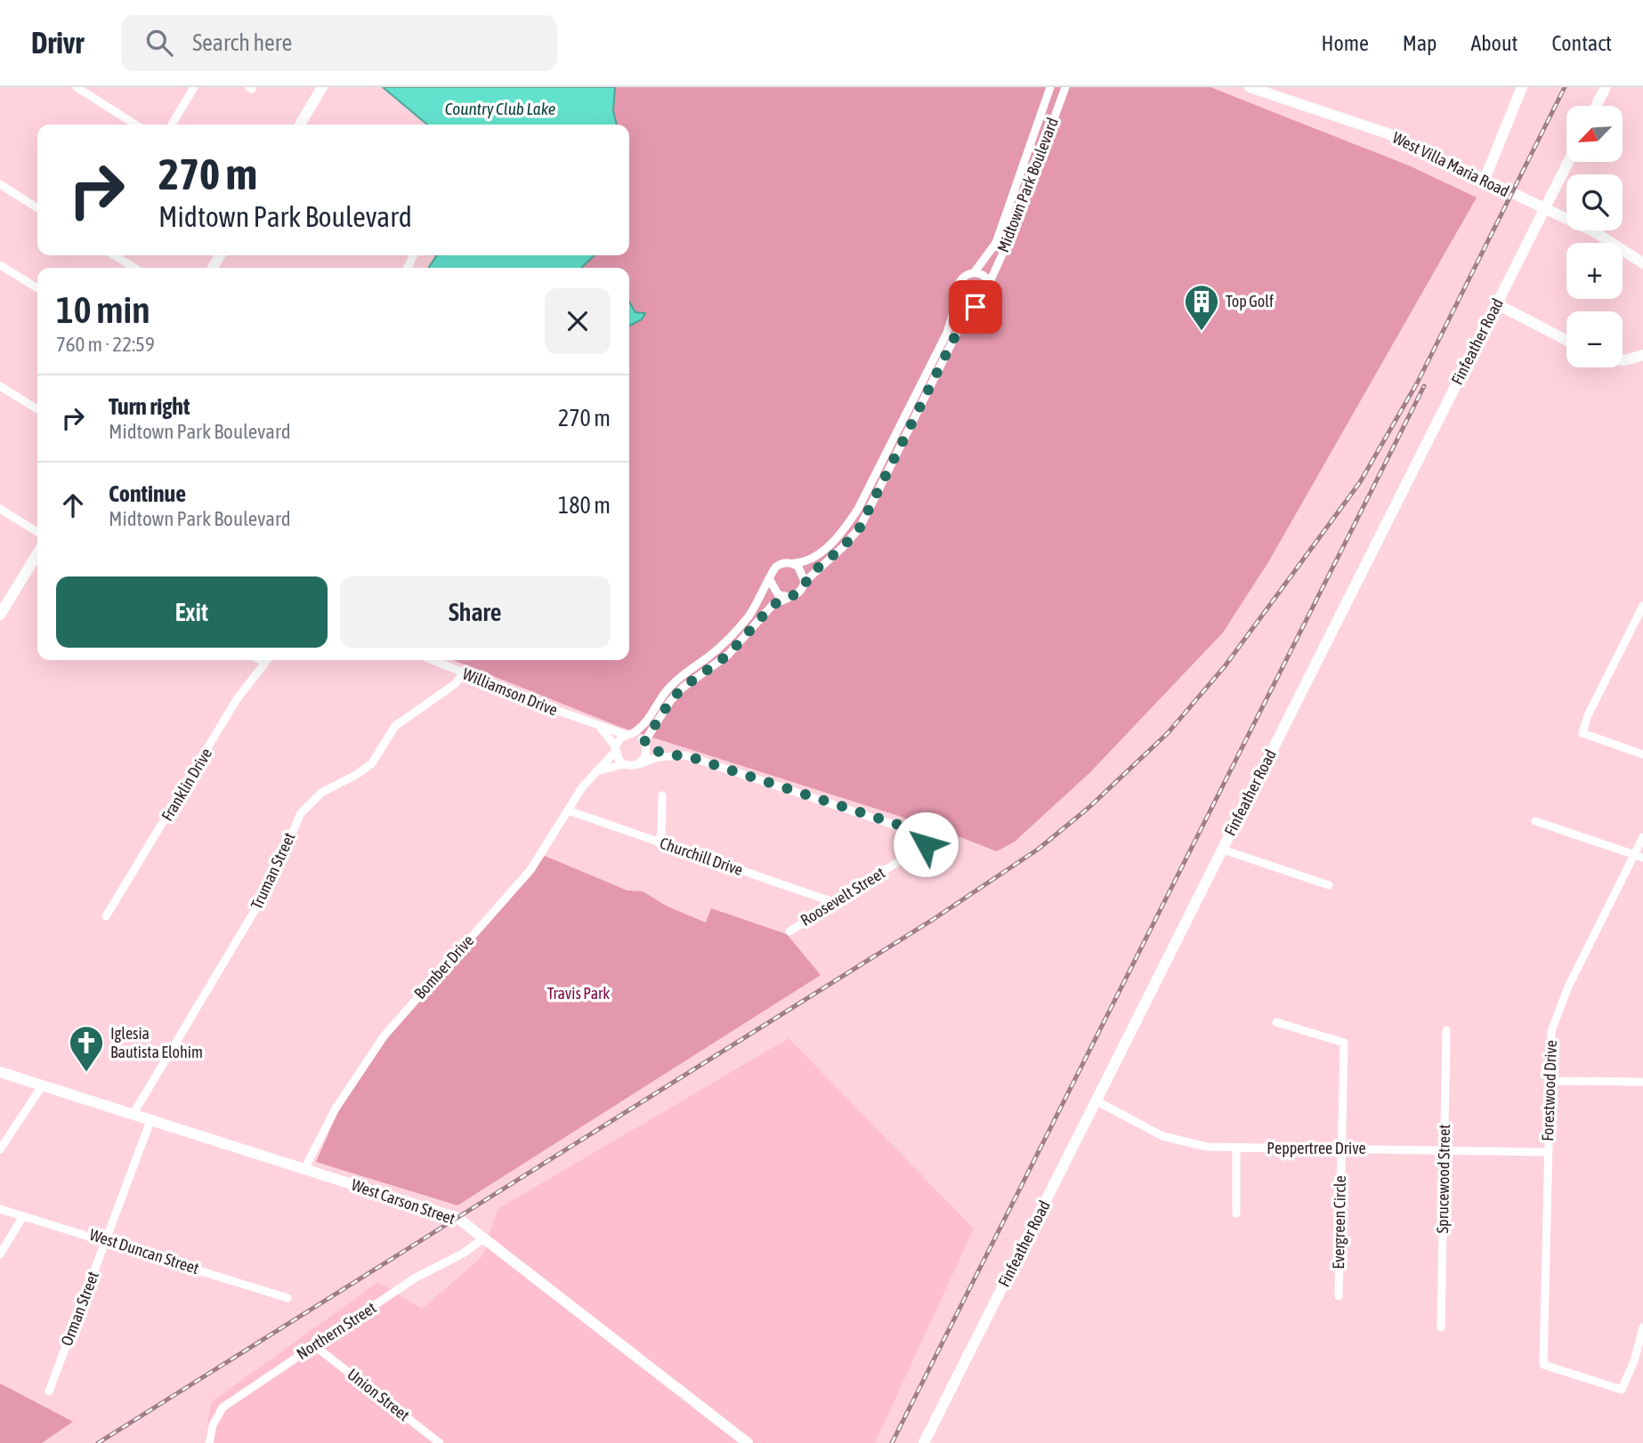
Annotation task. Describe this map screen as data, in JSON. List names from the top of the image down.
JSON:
{
  "streets": {
    "street": [
      "West Villa Maria Road",
      "Midtown Park Boulevard",
      "Finfeather Road",
      "Williamson Drive",
      "Franklin Drive",
      "Churchill Drive",
      "Truman Street",
      "Roosevelt Street",
      "Bomber Drive",
      "Forestwood Drive",
      "Peppertree Drive",
      "Sprucewood Street",
      "West Carson Street",
      "Evergreen Circle",
      "West Duncan Street",
      "Orman Street",
      "Northern Street",
      "Union Street"
    ]
  },
  "crossings": [
    ["Finfeather Road", "Peppertree Drive"],
    ["Williamson Drive", "Truman Street"],
    ["Williamson Drive", "Bomber Drive"],
    ["Churchill Drive", "Roosevelt Street"],
    ["Churchill Drive", "Bomber Drive"],
    ["Truman Street", "West Carson Street"],
    ["Bomber Drive", "West Carson Street"],
    ["Forestwood Drive", "Peppertree Drive"],
    ["Peppertree Drive", "Sprucewood Street"],
    ["Peppertree Drive", "Evergreen Circle"],
    ["West Carson Street", "Orman Street"],
    ["West Carson Street", "Northern Street"],
    ["West Duncan Street", "Orman Street"],
    ["Northern Street", "Union Street"]
  ],
  "water": ["Country Club Lake"],
  "parks": ["Travis Park"],
  "places": {
    "building": ["Top Golf"],
    "church": ["Iglesia Bautista Elohim"]
  },
  "north": "bottom left",
  "page": {
    "header": "Drivr",
    "search": "Search here",
    "nav": [
      "Home",
      "Map",
      "About",
      "Contact"
    ],
    "map_buttons": ["+", "−"],
    "turn": ["270 m", "Midtown Park Boulevard"],
    "heading": ["10 min", "760 m · 22:59"],
    "list": [
      {
        "name": "Turn right",
        "note": "Midtown Park Boulevard",
        "value": "270 m"
      },
      {
        "name": "Continue",
        "note": "Midtown Park Boulevard",
        "value": "180 m"
      }
    ],
    "buttons": ["Exit", "Share"]
  }
}
